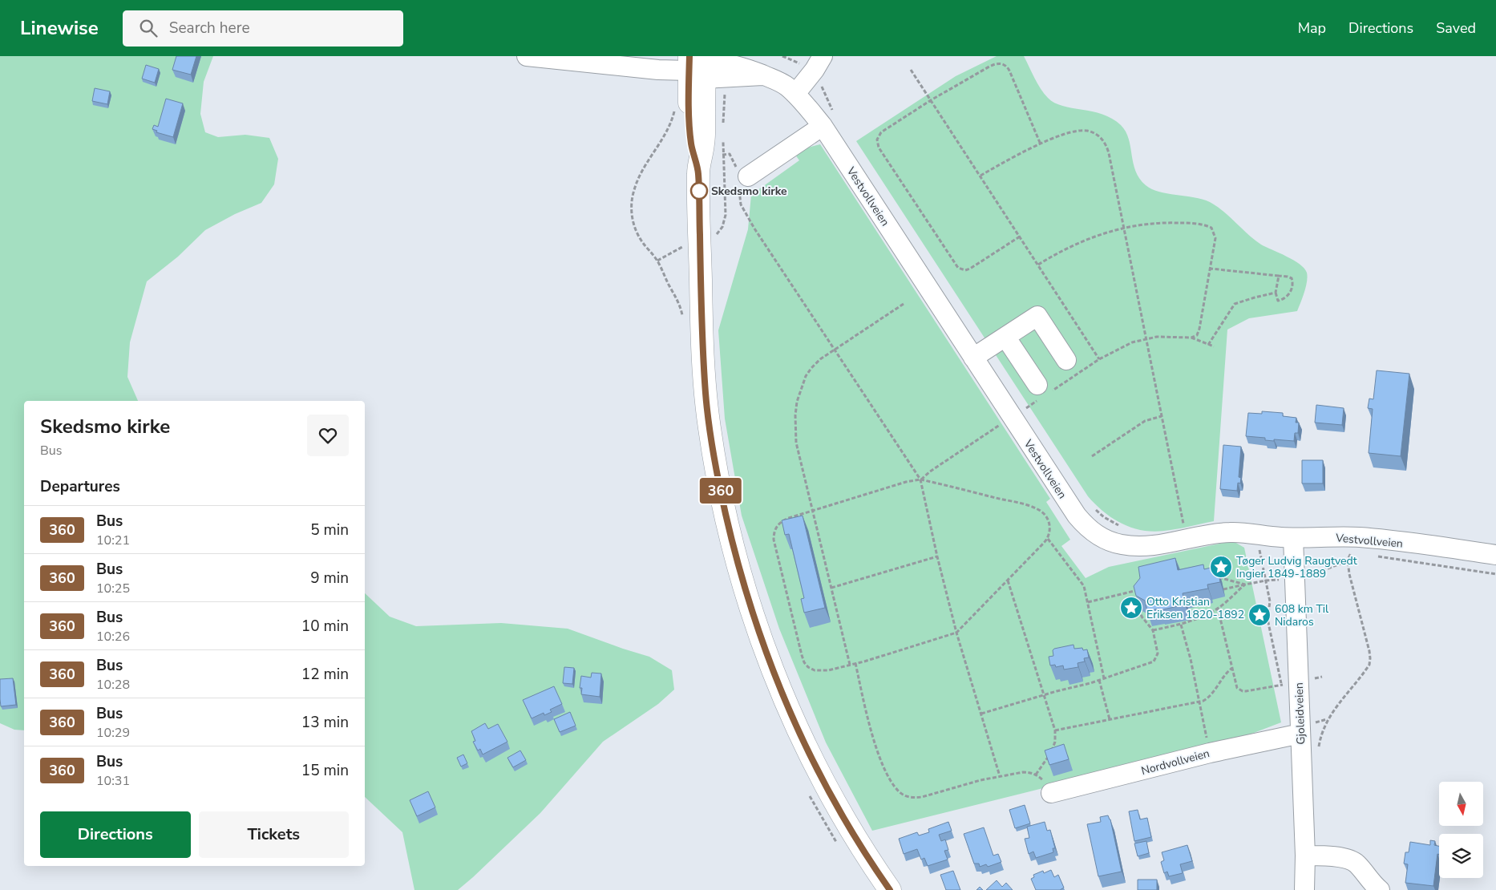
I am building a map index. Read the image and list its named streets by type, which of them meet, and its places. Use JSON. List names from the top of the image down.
{
  "streets": {
    "street": ["Vestvollveien", "Gjoleidveien", "Nordvollveien"]
  },
  "crossings": [
    ["Vestvollveien", "Gjoleidveien"],
    ["Gjoleidveien", "Nordvollveien"]
  ],
  "places": {
    "other": ["Skedsmo kirke"],
    "place": ["Tøger Ludvig Raugtvedt Ingier 1849-1889", "Otto Kristian Eriksen 1820-1892", "608 km Til Nidaros"]
  },
  "lines": ["bus line 360"],
  "north": "bottom",
  "page": {
    "header": "Linewise",
    "search": "Search here",
    "nav": ["Map", "Directions", "Saved"],
    "on_map": "360",
    "heading": [
      ["Skedsmo kirke", "Bus"],
      "Departures"
    ],
    "list": [
      {
        "mark": "360",
        "name": "Bus",
        "note": "10:21",
        "value": "5 min"
      },
      {
        "mark": "360",
        "name": "Bus",
        "note": "10:25",
        "value": "9 min"
      },
      {
        "mark": "360",
        "name": "Bus",
        "note": "10:26",
        "value": "10 min"
      },
      {
        "mark": "360",
        "name": "Bus",
        "note": "10:28",
        "value": "12 min"
      },
      {
        "mark": "360",
        "name": "Bus",
        "note": "10:29",
        "value": "13 min"
      },
      {
        "mark": "360",
        "name": "Bus",
        "note": "10:31",
        "value": "15 min"
      }
    ],
    "buttons": ["Directions", "Tickets"]
  }
}
